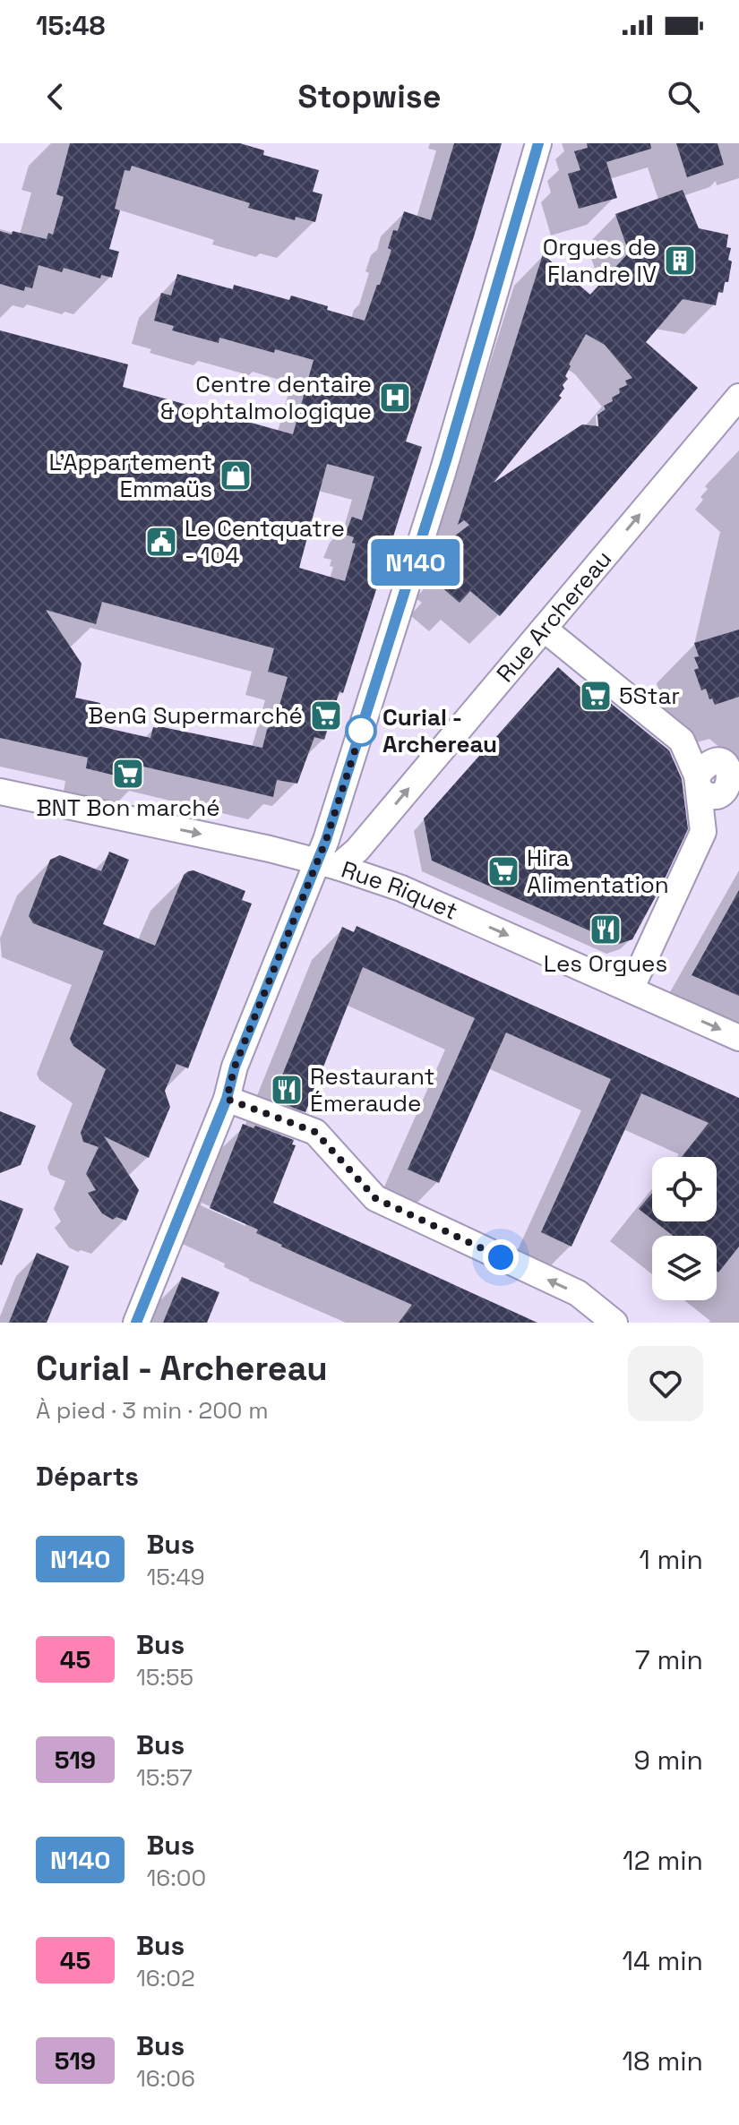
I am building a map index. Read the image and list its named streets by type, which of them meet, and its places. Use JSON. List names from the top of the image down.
{
  "streets": {
    "street": ["Rue Archereau", "Rue Riquet"]
  },
  "crossings": [
    ["Rue Archereau", "Rue Riquet"]
  ],
  "one_way": ["Rue Riquet"],
  "places": {
    "building": ["Orgues de Flandre IV"],
    "hospital": ["Centre dentaire & ophtalmologique"],
    "shop": ["L'Appartement Emmaüs"],
    "public building": ["Le Centquatre - 104"],
    "supermarket": [
      "5Star",
      "BenG Supermarché",
      "BNT Bon marché",
      "Hira Alimentation"
    ],
    "other": ["Curial - Archereau"],
    "restaurant": ["Les Orgues", "Restaurant Émeraude"]
  },
  "lines": ["bus line N140"],
  "page": {
    "status": "15:48",
    "header": "Stopwise",
    "on_map": "N140",
    "heading": [
      ["Curial - Archereau", "À pied · 3 min · 200 m"],
      "Départs"
    ],
    "list": [
      {
        "mark": "N140",
        "name": "Bus",
        "note": "15:49",
        "value": "1 min"
      },
      {
        "mark": "45",
        "name": "Bus",
        "note": "15:55",
        "value": "7 min"
      },
      {
        "mark": "519",
        "name": "Bus",
        "note": "15:57",
        "value": "9 min"
      },
      {
        "mark": "N140",
        "name": "Bus",
        "note": "16:00",
        "value": "12 min"
      },
      {
        "mark": "45",
        "name": "Bus",
        "note": "16:02",
        "value": "14 min"
      },
      {
        "mark": "519",
        "name": "Bus",
        "note": "16:06",
        "value": "18 min"
      }
    ]
  }
}
